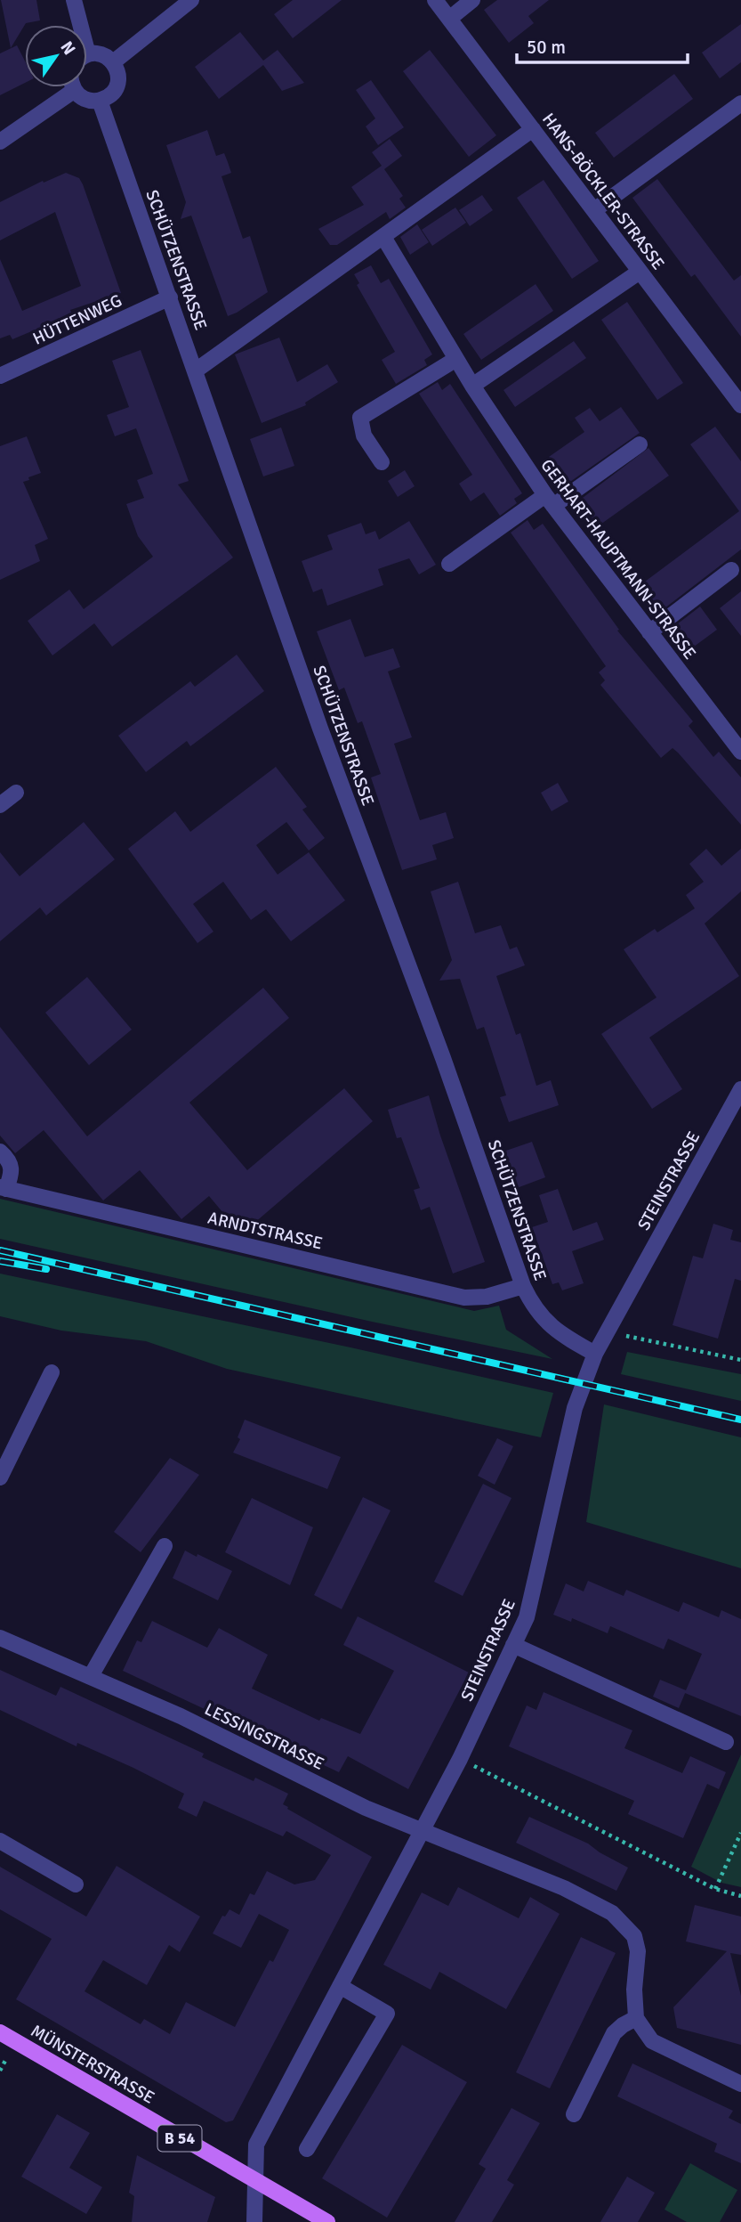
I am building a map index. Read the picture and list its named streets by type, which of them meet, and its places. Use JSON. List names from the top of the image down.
{
  "streets": {
    "main road": ["MÜNSTERSTRASSE", "B 54"],
    "street": [
      "HANS-BÖCKLER-STRASSE",
      "SCHÜTZENSTRASSE",
      "HÜTTENWEG",
      "GERHART-HAUPTMANN-STRASSE",
      "STEINSTRASSE",
      "ARNDTSTRASSE",
      "LESSINGSTRASSE"
    ]
  },
  "crossings": [
    ["SCHÜTZENSTRASSE", "HÜTTENWEG"],
    ["SCHÜTZENSTRASSE", "STEINSTRASSE"],
    ["SCHÜTZENSTRASSE", "ARNDTSTRASSE"],
    ["STEINSTRASSE", "LESSINGSTRASSE"],
    ["STEINSTRASSE", "MÜNSTERSTRASSE"]
  ],
  "scale_bar": "50 m",
  "north": "top right"
}
